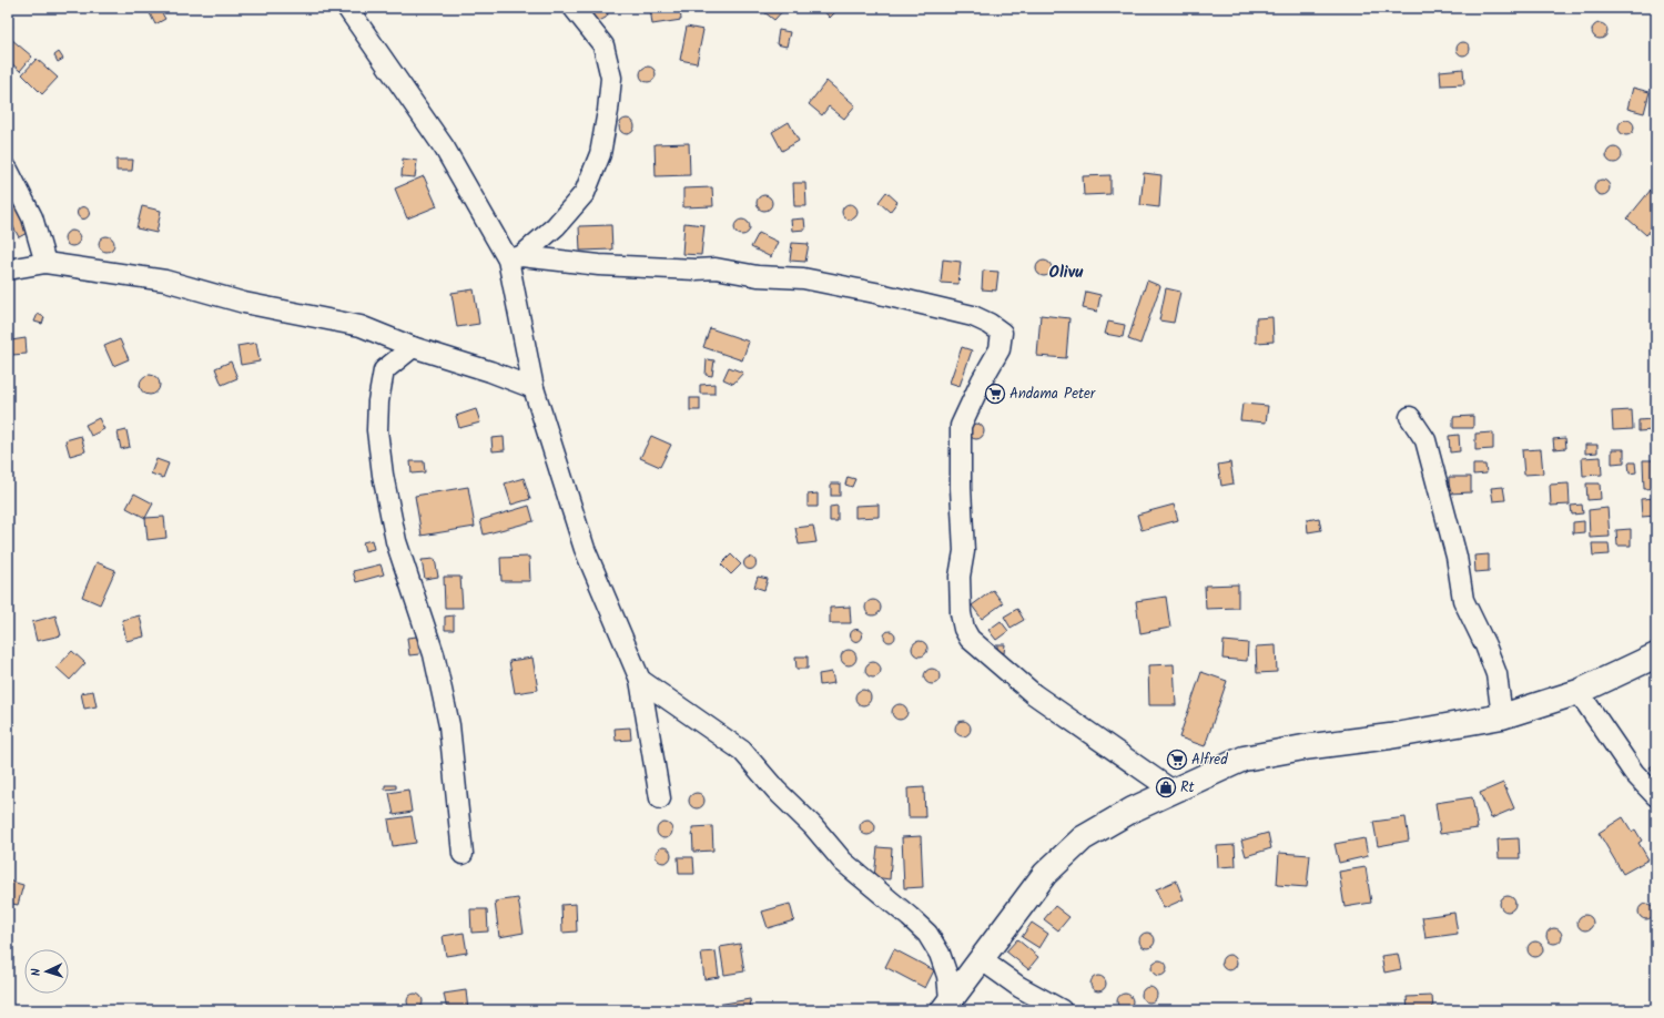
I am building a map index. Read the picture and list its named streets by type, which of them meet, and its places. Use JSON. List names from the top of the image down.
{
  "districts": ["Olivu"],
  "places": {
    "supermarket": ["Andama Peter", "Alfred"],
    "shop": ["Rt"]
  },
  "north": "left"
}
